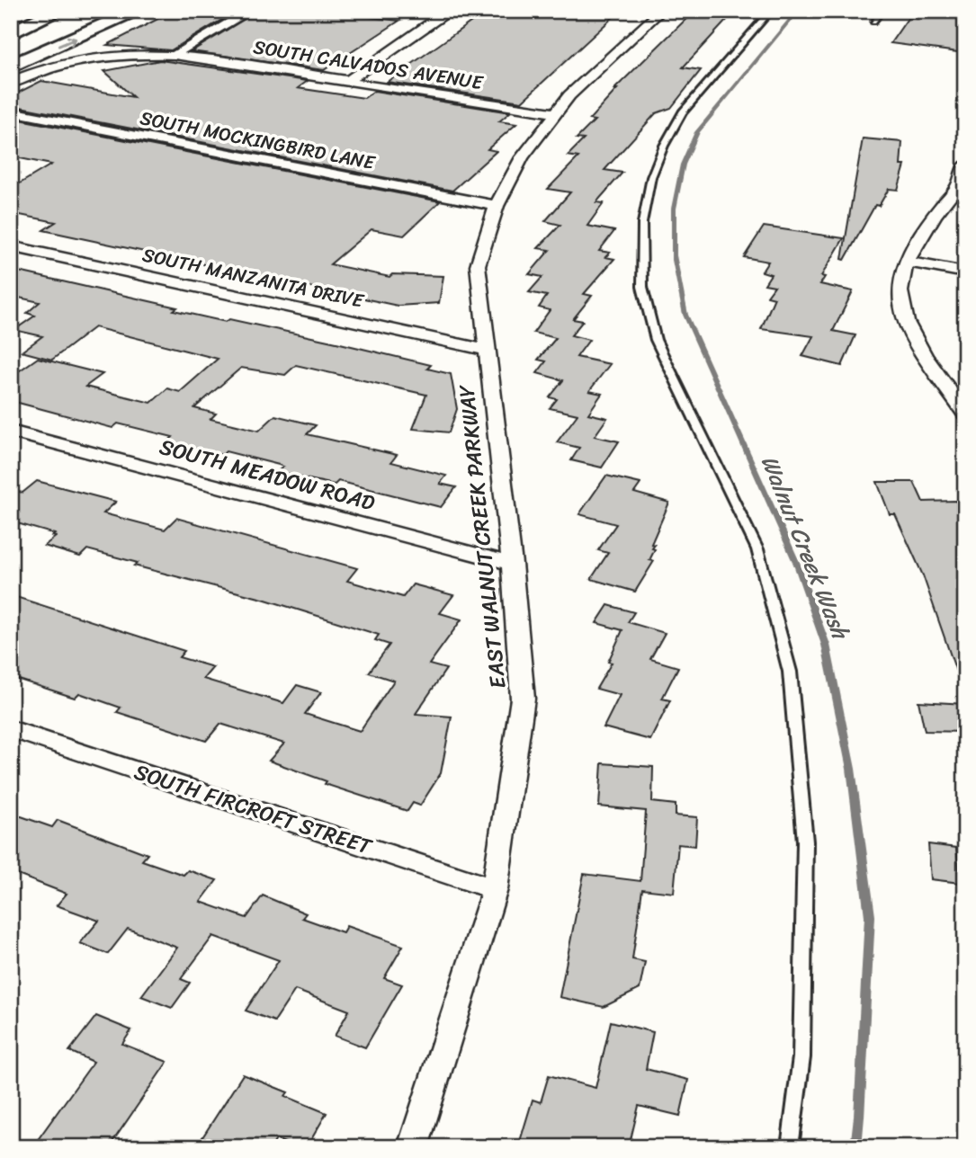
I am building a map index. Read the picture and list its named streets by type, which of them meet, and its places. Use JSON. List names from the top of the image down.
{
  "streets": {
    "street": [
      "SOUTH CALVADOS AVENUE",
      "SOUTH MOCKINGBIRD LANE",
      "SOUTH MANZANITA DRIVE",
      "SOUTH MEADOW ROAD",
      "EAST WALNUT CREEK PARKWAY",
      "SOUTH FIRCROFT STREET"
    ]
  },
  "crossings": [
    ["SOUTH CALVADOS AVENUE", "EAST WALNUT CREEK PARKWAY"],
    ["SOUTH MOCKINGBIRD LANE", "EAST WALNUT CREEK PARKWAY"],
    ["SOUTH MANZANITA DRIVE", "EAST WALNUT CREEK PARKWAY"],
    ["SOUTH MEADOW ROAD", "EAST WALNUT CREEK PARKWAY"],
    ["EAST WALNUT CREEK PARKWAY", "SOUTH FIRCROFT STREET"]
  ],
  "water": ["Walnut Creek Wash"]
}
